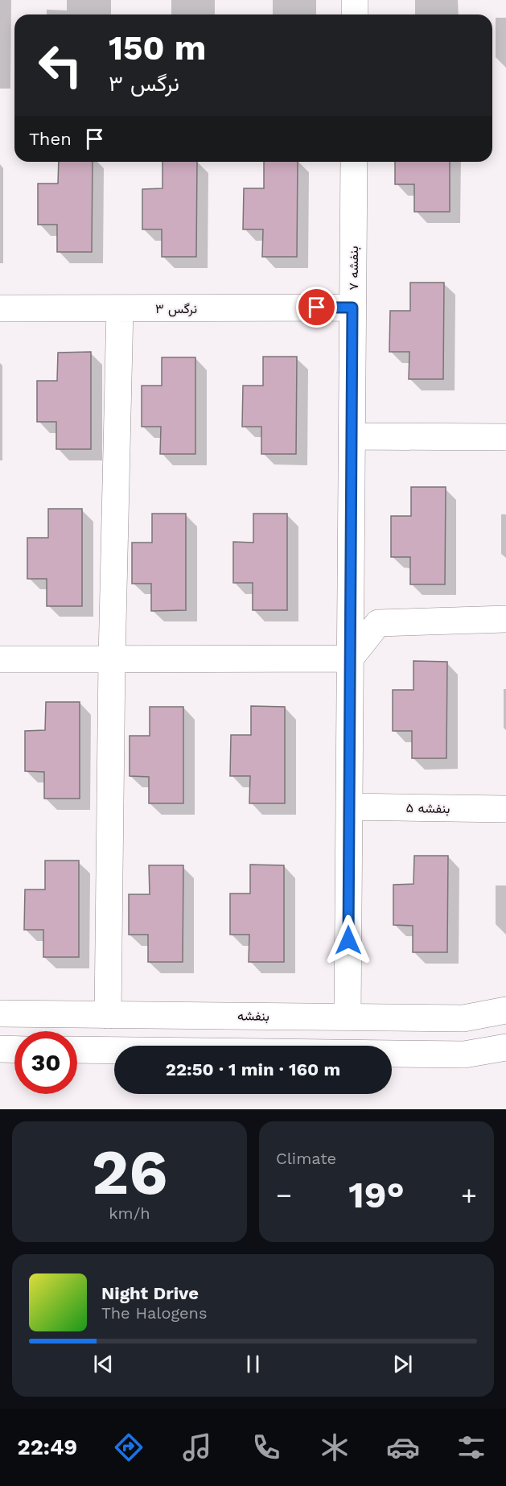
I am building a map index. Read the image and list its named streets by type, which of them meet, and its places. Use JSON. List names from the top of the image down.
{
  "streets": {
    "street": [
      "بنفشه ۷",
      "نرگس ۳",
      "بنفشه ۵",
      "بنفشه"
    ]
  },
  "crossings": [
    ["بنفشه ۷", "نرگس ۳"],
    ["بنفشه ۷", "بنفشه ۵"],
    ["بنفشه ۷", "بنفشه"]
  ],
  "page": {
    "turn": ["150 m", "نرگس ۳"],
    "then": "Then",
    "limit": "30",
    "trip": "22:50 · 1 min · 160 m",
    "tile": [
      ["26", "km/h"],
      "Climate"
    ],
    "heat": ["−", "19°", "+"],
    "song": ["Night Drive", "The Halogens"],
    "tabs": "22:49"
  }
}
